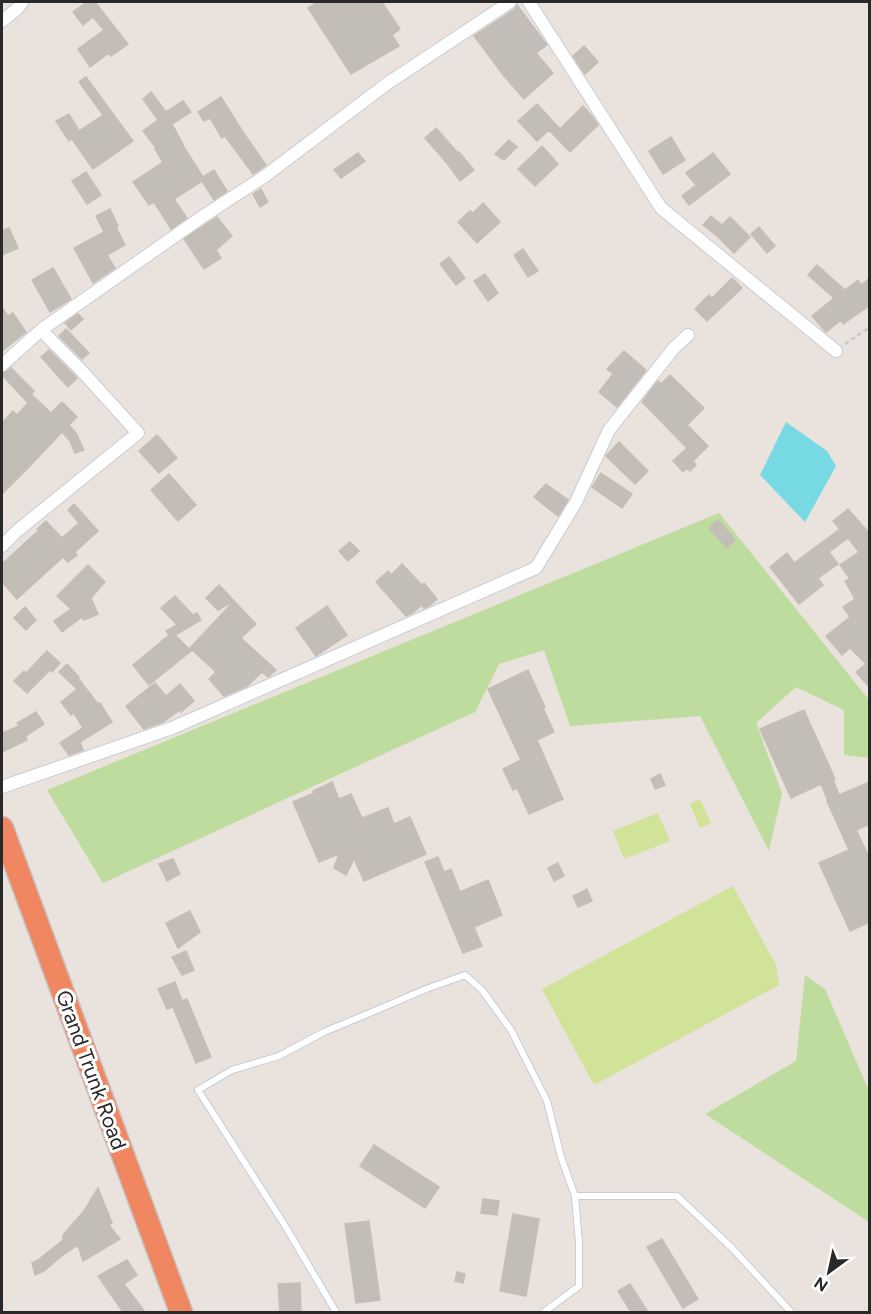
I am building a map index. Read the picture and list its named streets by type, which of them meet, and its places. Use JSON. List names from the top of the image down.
{
  "streets": {
    "highway": ["Grand Trunk Road"]
  },
  "north": "bottom left"
}
